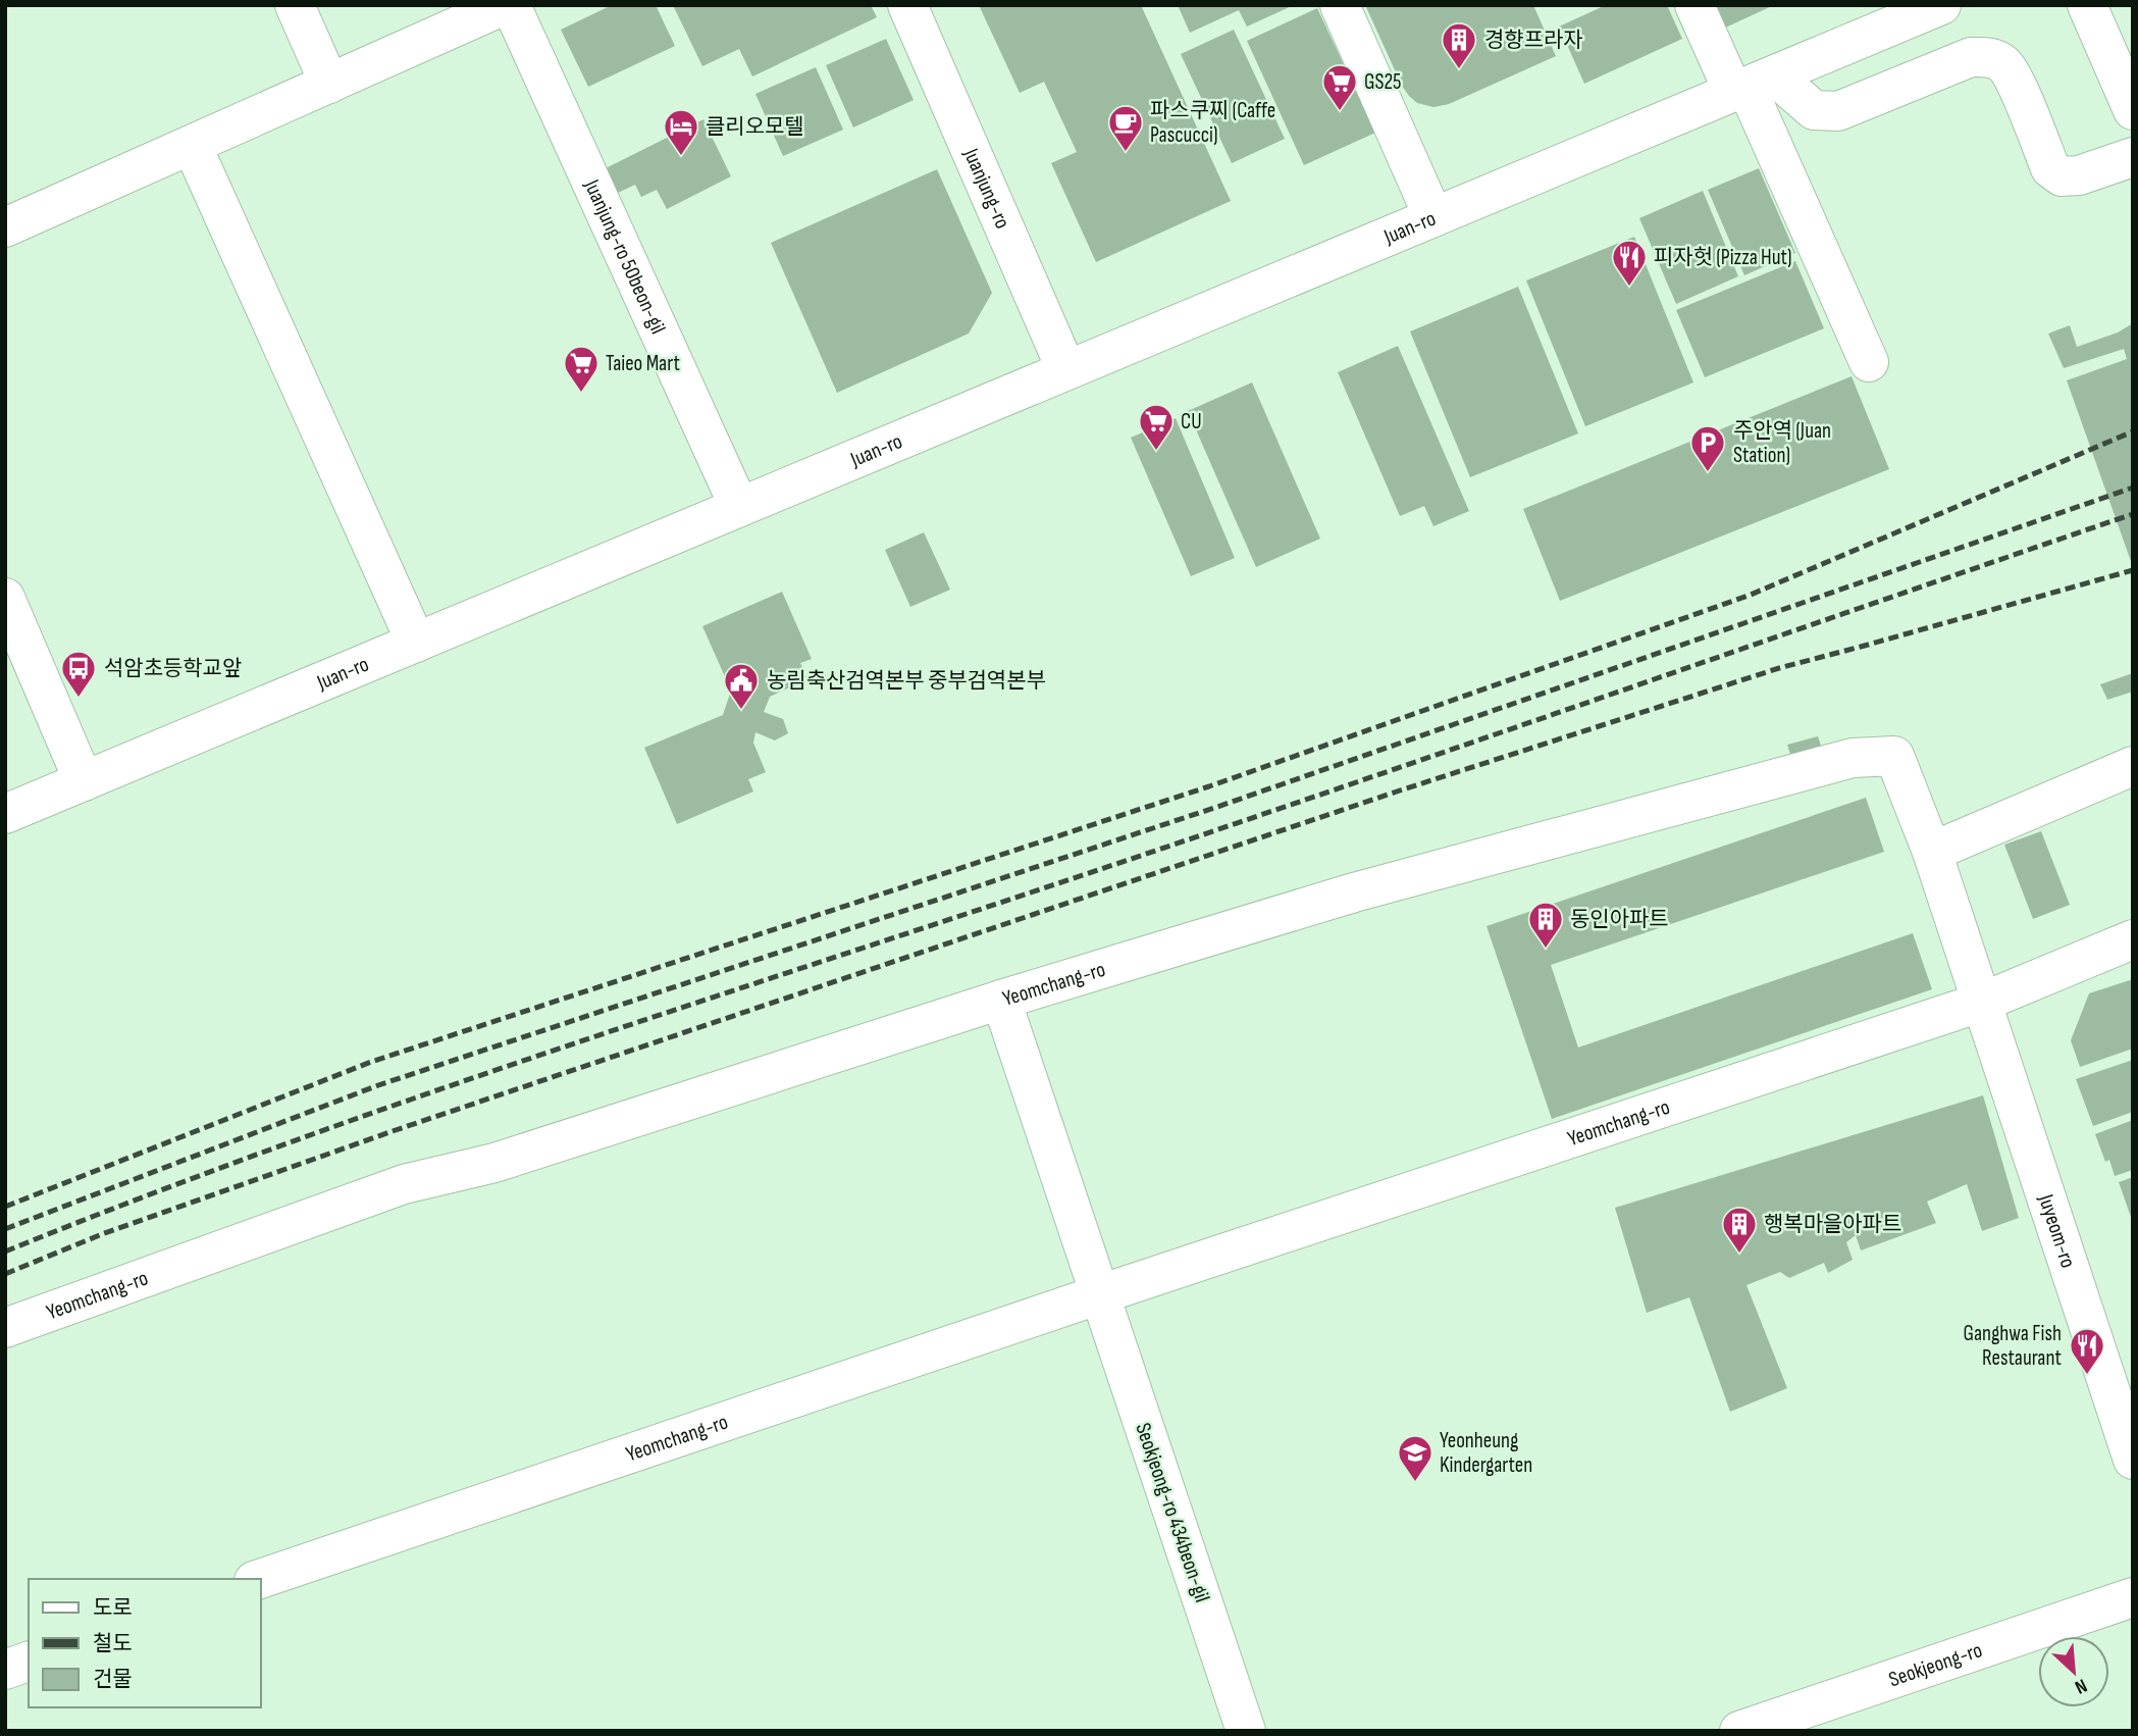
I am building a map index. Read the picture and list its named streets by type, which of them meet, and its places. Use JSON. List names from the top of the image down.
{
  "streets": {
    "street": [
      "Juanjung-ro",
      "Juan-ro",
      "Juanjung-ro 50beon-gil",
      "Yeomchang-ro",
      "Juyeom-ro",
      "Seokjeong-ro 434beon-gil",
      "Seokjeong-ro"
    ]
  },
  "crossings": [
    ["Juanjung-ro", "Juan-ro"],
    ["Juan-ro", "Juanjung-ro 50beon-gil"],
    ["Yeomchang-ro", "Juyeom-ro"],
    ["Yeomchang-ro", "Seokjeong-ro 434beon-gil"]
  ],
  "places": {
    "building": ["경향프라자", "동인아파트", "행복마을아파트"],
    "supermarket": ["GS25", "Taieo Mart", "CU"],
    "cafe": ["파스쿠찌 (Caffe Pascucci)"],
    "hotel": ["클리오모텔"],
    "restaurant": ["피자헛 (Pizza Hut)", "Ganghwa Fish Restaurant"],
    "parking": ["주안역 (Juan Station)"],
    "bus stop": ["석암초등학교앞"],
    "public building": ["농림축산검역본부 중부검역본부"],
    "school or university": ["Yeonheung Kindergarten"]
  },
  "legend": ["도로", "철도", "건물"],
  "north": "bottom right"
}
